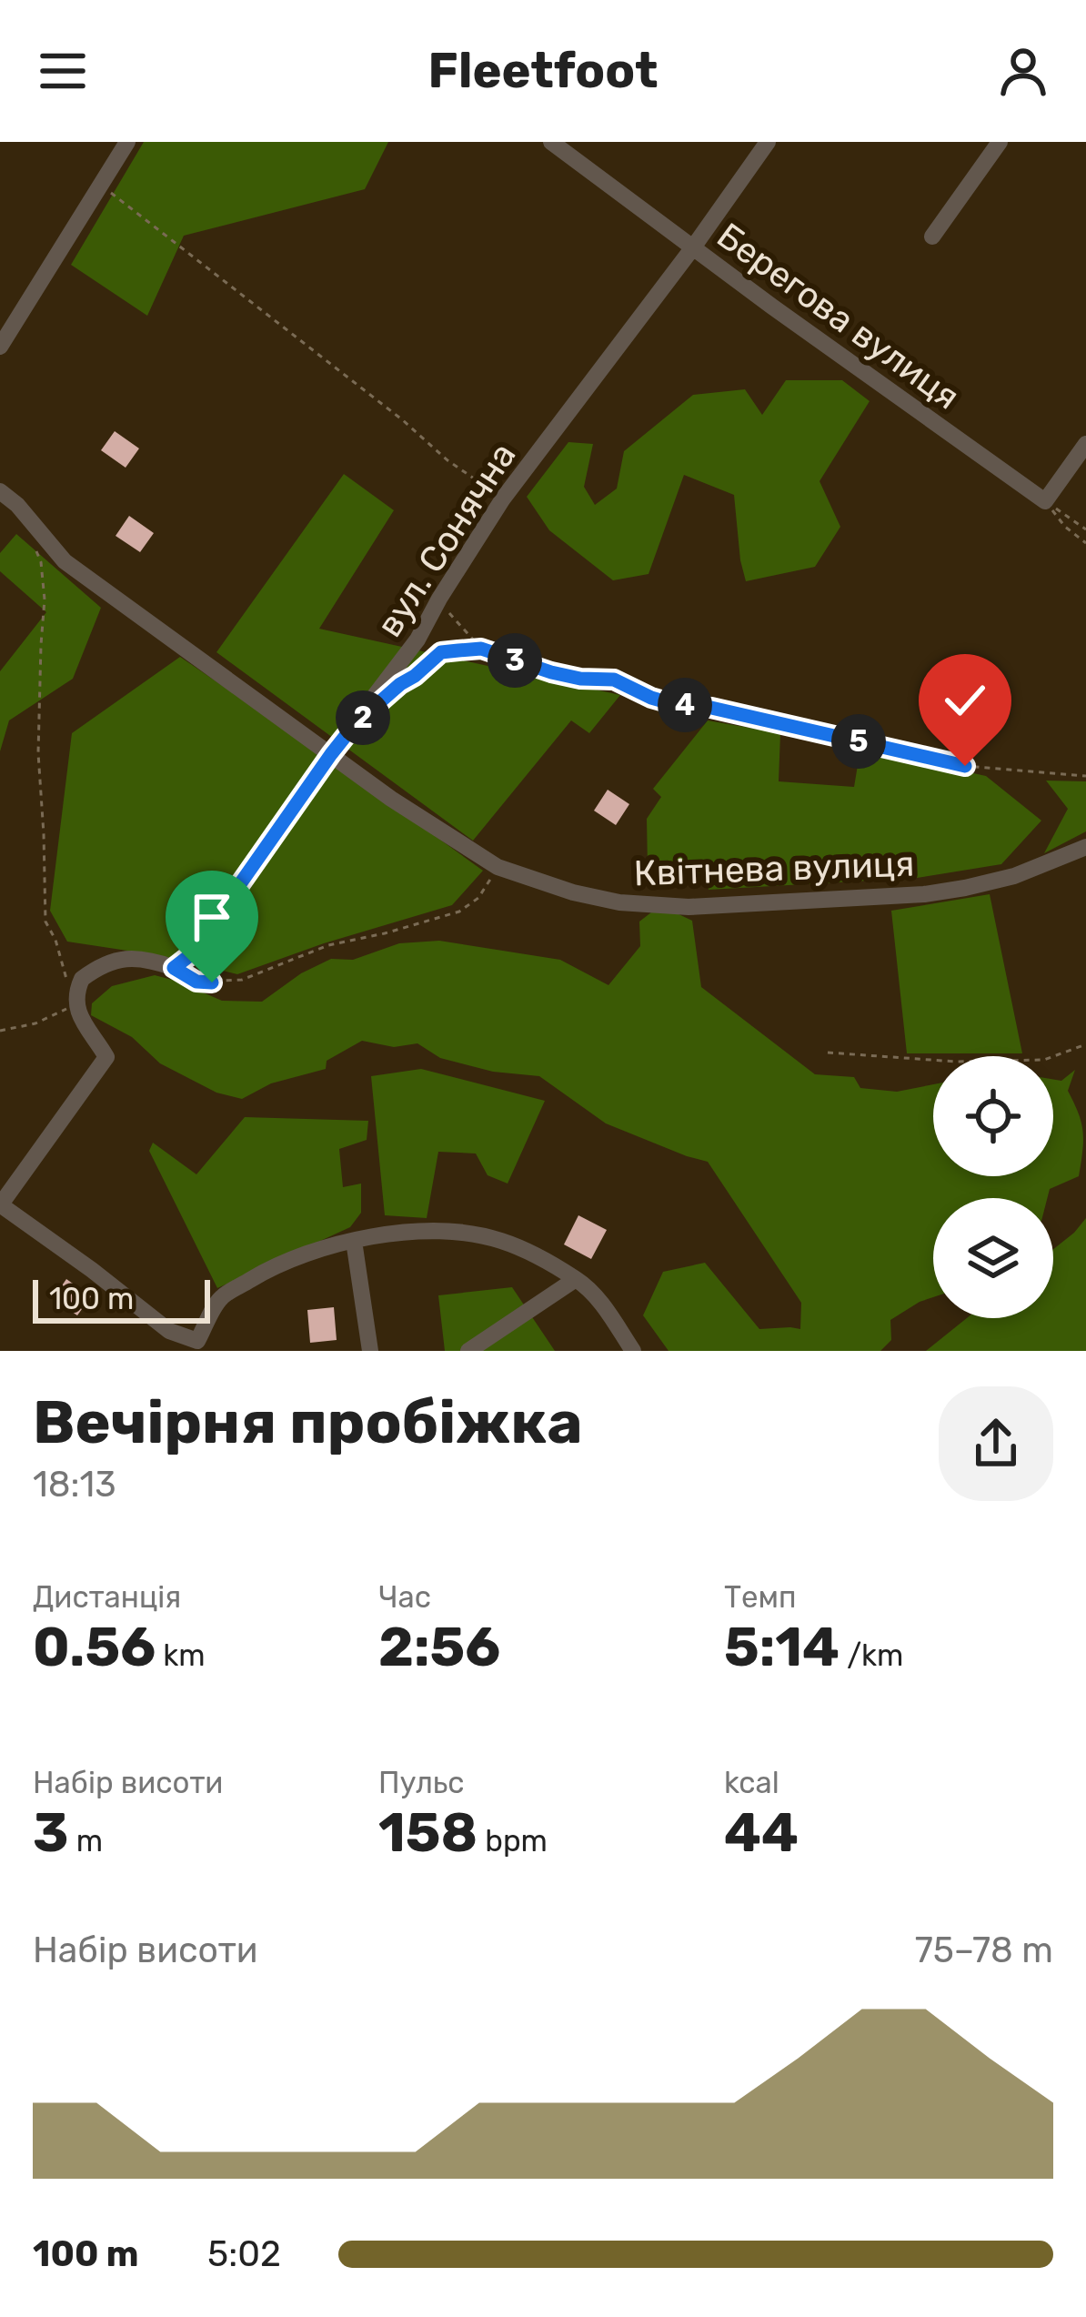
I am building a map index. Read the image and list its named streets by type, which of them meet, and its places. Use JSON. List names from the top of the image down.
{
  "streets": {
    "street": ["Берегова вулиця", "вул. Сонячна", "Квітнева вулиця"]
  },
  "crossings": [
    ["Берегова вулиця", "вул. Сонячна"],
    ["вул. Сонячна", "Квітнева вулиця"]
  ],
  "scale_bar": "100 m",
  "page": {
    "header": "Fleetfoot",
    "pins": [
      "3",
      "4",
      "2",
      "5"
    ],
    "scale": "100 m",
    "heading": ["Вечірня пробіжка", "18:13"],
    "stats": [
      ["Дистанція", "0.56 km"],
      ["Час", "2:56"],
      ["Темп", "5:14 /km"],
      ["Набір висоти", "3 m"],
      ["Пульс", "158 bpm"],
      ["kcal", "44"]
    ],
    "chart": ["Набір висоти", "75–78 m"],
    "list": [
      {
        "name": "100 m",
        "note": "5:02"
      }
    ]
  }
}
